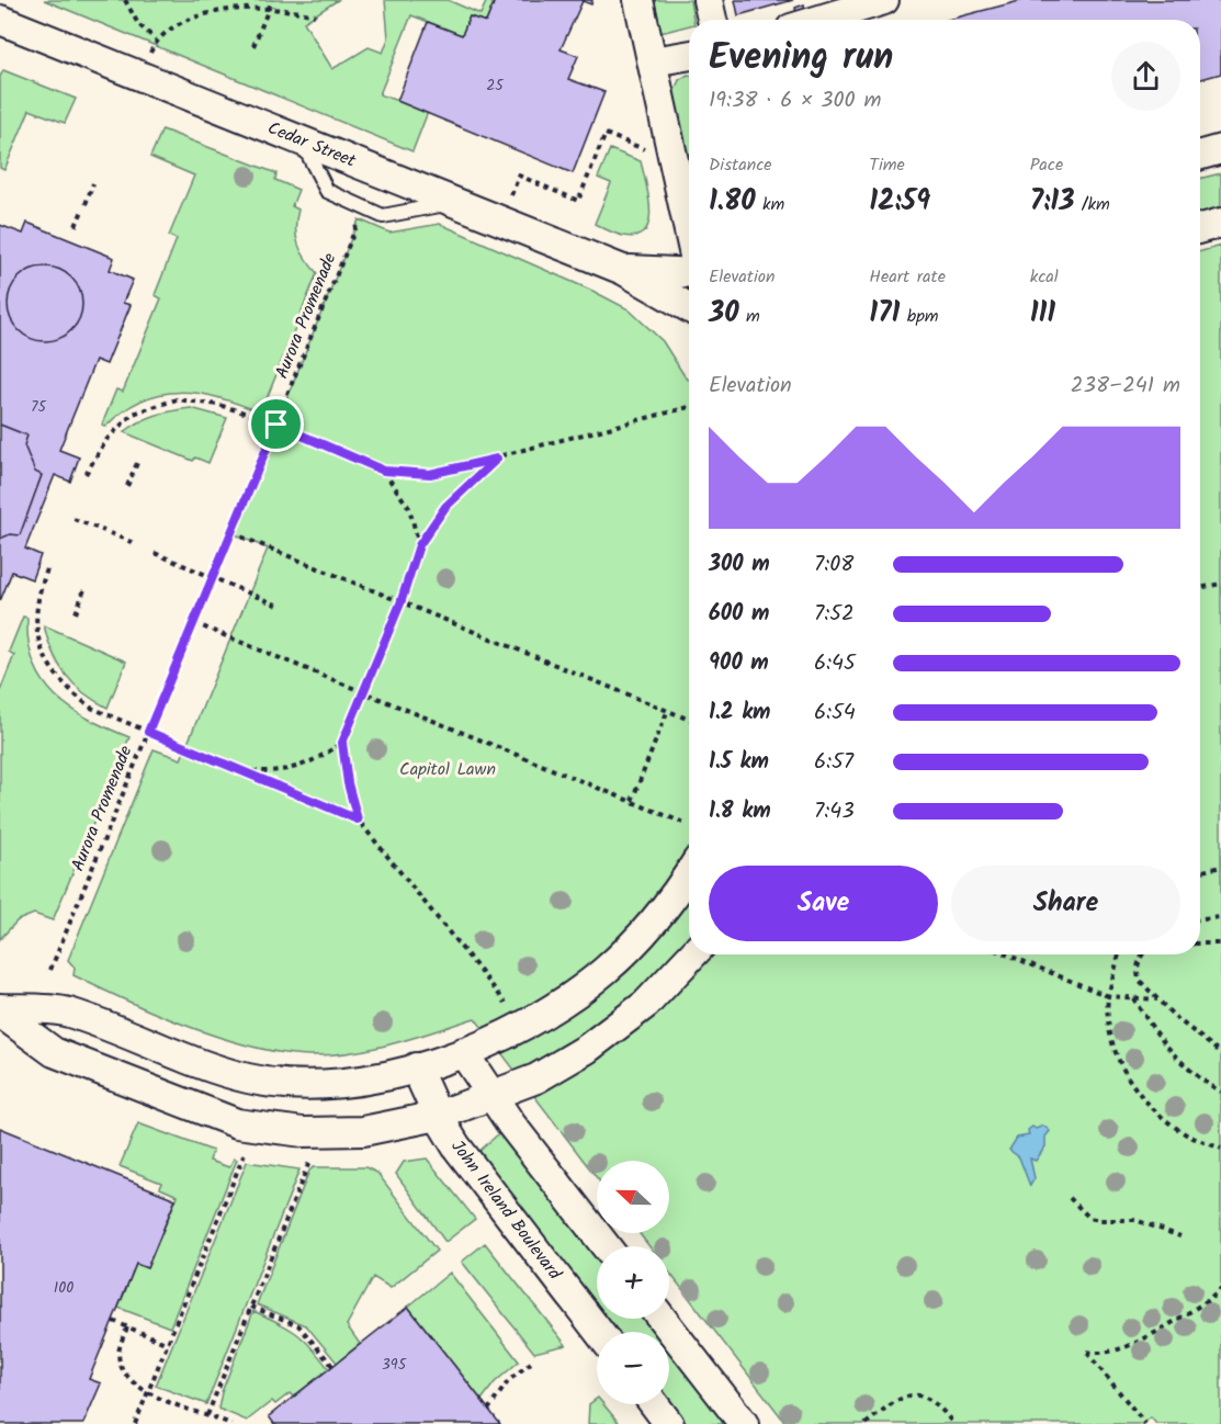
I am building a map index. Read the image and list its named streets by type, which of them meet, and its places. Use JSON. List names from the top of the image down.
{
  "streets": {
    "street": ["Cedar Street", "John Ireland Boulevard"],
    "path": ["Aurora Promenade"]
  },
  "parks": ["Capitol Lawn"],
  "house_numbers": [
    "25",
    "75",
    "100",
    "395"
  ],
  "north": "left",
  "page": {
    "heading": ["Evening run", "19:38 · 6 × 300 m"],
    "stats": [
      ["Distance", "1.80 km"],
      ["Time", "12:59"],
      ["Pace", "7:13 /km"],
      ["Elevation", "30 m"],
      ["Heart rate", "171 bpm"],
      ["kcal", "111"]
    ],
    "chart": ["Elevation", "238–241 m"],
    "list": [
      {
        "name": "300 m",
        "note": "7:08"
      },
      {
        "name": "600 m",
        "note": "7:52"
      },
      {
        "name": "900 m",
        "note": "6:45"
      },
      {
        "name": "1.2 km",
        "note": "6:54"
      },
      {
        "name": "1.5 km",
        "note": "6:57"
      },
      {
        "name": "1.8 km",
        "note": "7:43"
      }
    ],
    "buttons": ["Save", "Share"],
    "map_buttons": ["+", "−"]
  }
}
